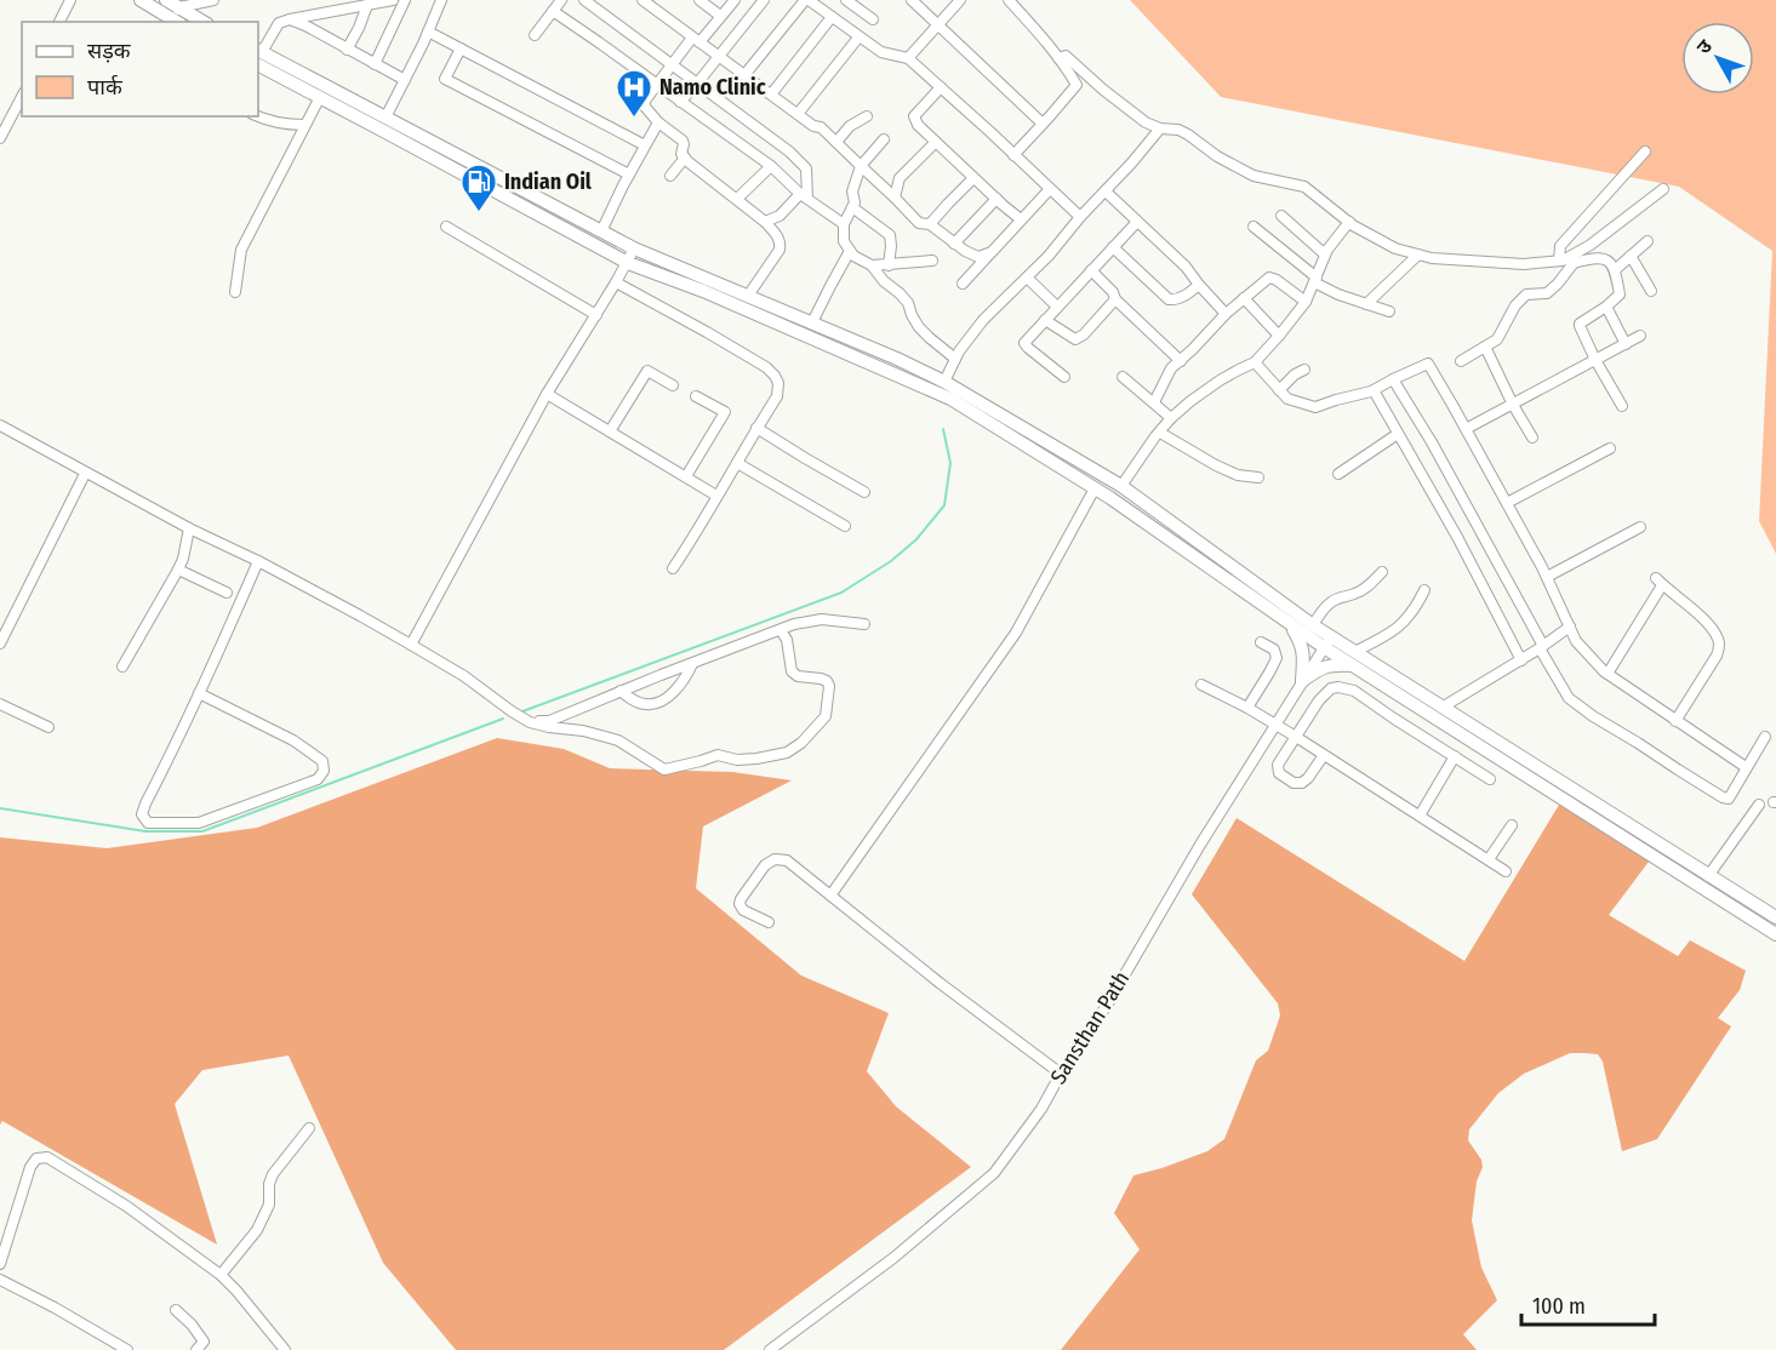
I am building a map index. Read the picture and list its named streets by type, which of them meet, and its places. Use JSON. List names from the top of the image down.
{
  "streets": {
    "street": ["Sansthan Path"]
  },
  "places": {
    "hospital": ["Namo Clinic"],
    "fuel station": ["Indian Oil"]
  },
  "legend": ["सड़क", "पार्क"],
  "scale_bar": "100 m",
  "north": "top left"
}
